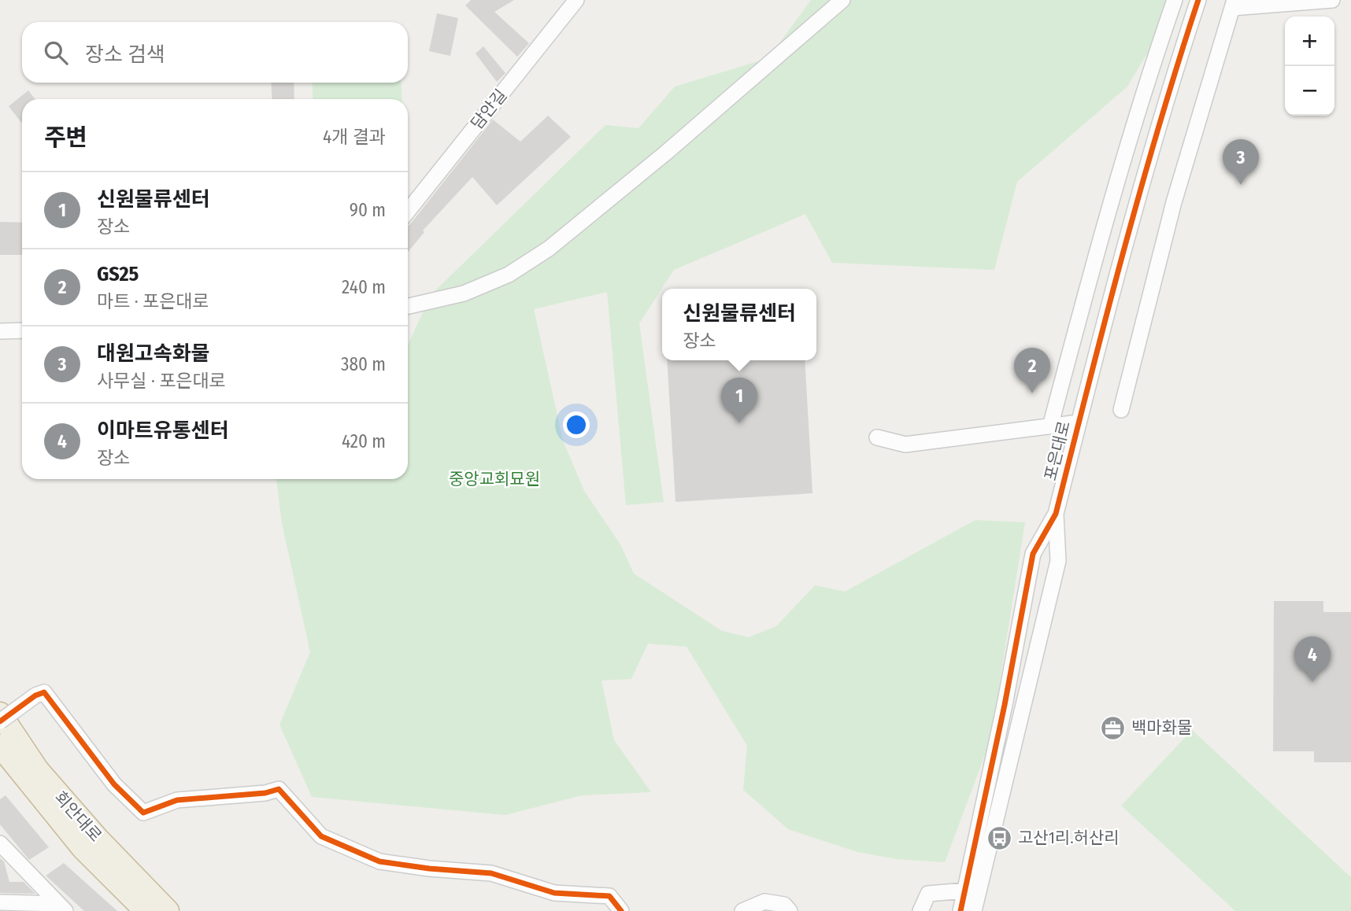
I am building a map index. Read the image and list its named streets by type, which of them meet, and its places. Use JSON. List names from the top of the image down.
{
  "streets": {
    "highway": ["회안대로"],
    "street": ["담안길", "포은대로"]
  },
  "parks": ["중앙교회묘원"],
  "places": {
    "office": ["백마화물"],
    "bus stop": ["고산1리.허산리"]
  },
  "page": {
    "map_buttons": ["+", "−"],
    "search": "장소 검색",
    "heading": ["주변", "4개 결과"],
    "pins": [
      "3",
      "2",
      "1",
      "4"
    ],
    "list": [
      {
        "mark": "1",
        "name": "신원물류센터",
        "note": "장소",
        "value": "90 m"
      },
      {
        "mark": "2",
        "name": "GS25",
        "note": "마트 · 포은대로",
        "value": "240 m"
      },
      {
        "mark": "3",
        "name": "대원고속화물",
        "note": "사무실 · 포은대로",
        "value": "380 m"
      },
      {
        "mark": "4",
        "name": "이마트유통센터",
        "note": "장소",
        "value": "420 m"
      }
    ],
    "popup": ["신원물류센터", "장소"]
  }
}
